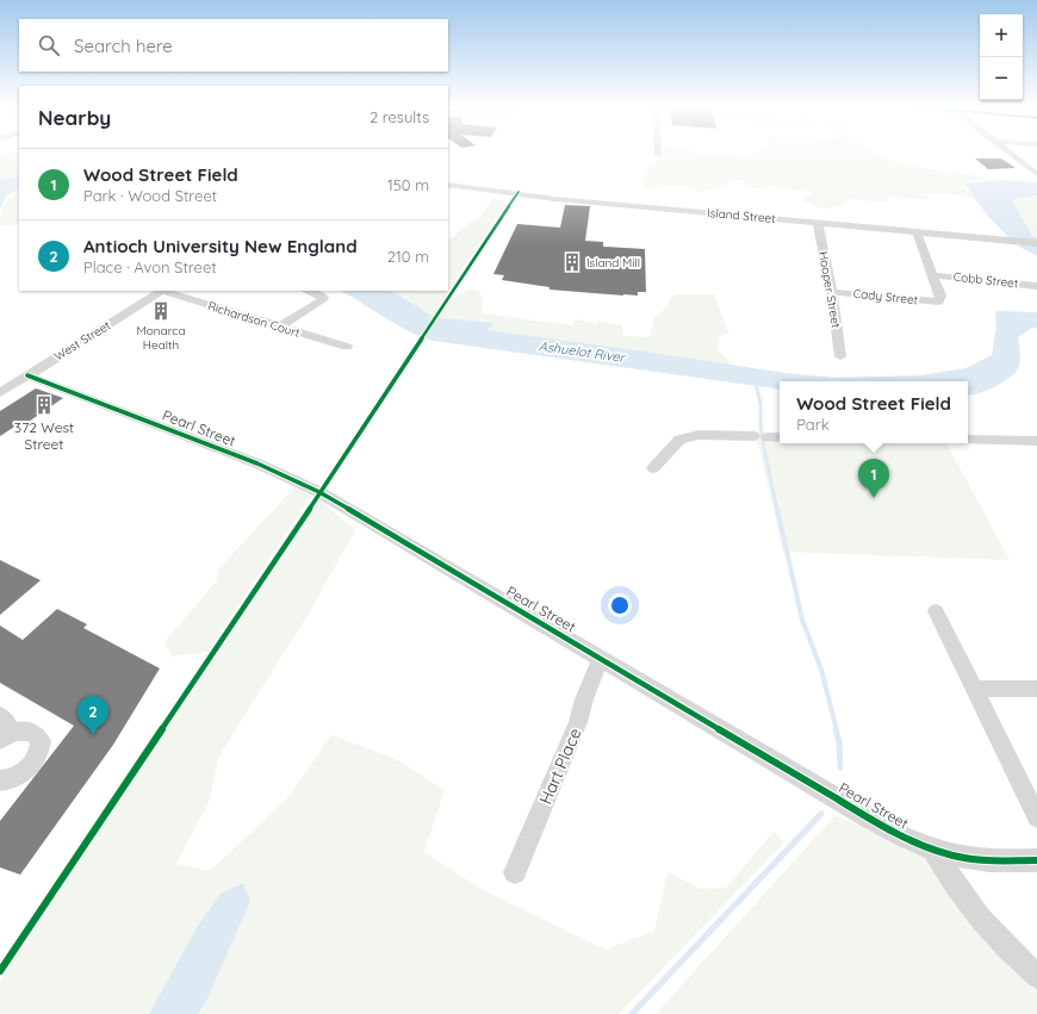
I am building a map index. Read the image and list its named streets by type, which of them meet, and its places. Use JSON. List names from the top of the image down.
{
  "streets": {
    "street": [
      "Island Street",
      "Cobb Street",
      "Hooper Street",
      "Cady Street",
      "Richardson Court",
      "West Street",
      "Pearl Street",
      "Hart Place"
    ]
  },
  "crossings": [
    ["Island Street", "Hooper Street"],
    ["Cobb Street", "Cady Street"],
    ["Hooper Street", "Cady Street"],
    ["Richardson Court", "West Street"],
    ["West Street", "Pearl Street"],
    ["Pearl Street", "Hart Place"]
  ],
  "water": ["Ashuelot River"],
  "places": {
    "building": ["Island Mill", "Monarca Health", "372 West Street"]
  },
  "page": {
    "map_buttons": ["+", "−"],
    "search": "Search here",
    "heading": ["Nearby", "2 results"],
    "list": [
      {
        "mark": "1",
        "name": "Wood Street Field",
        "note": "Park · Wood Street",
        "value": "150 m"
      },
      {
        "mark": "2",
        "name": "Antioch University New England",
        "note": "Place · Avon Street",
        "value": "210 m"
      }
    ],
    "popup": ["Wood Street Field", "Park"],
    "pins": ["1", "2"]
  }
}
